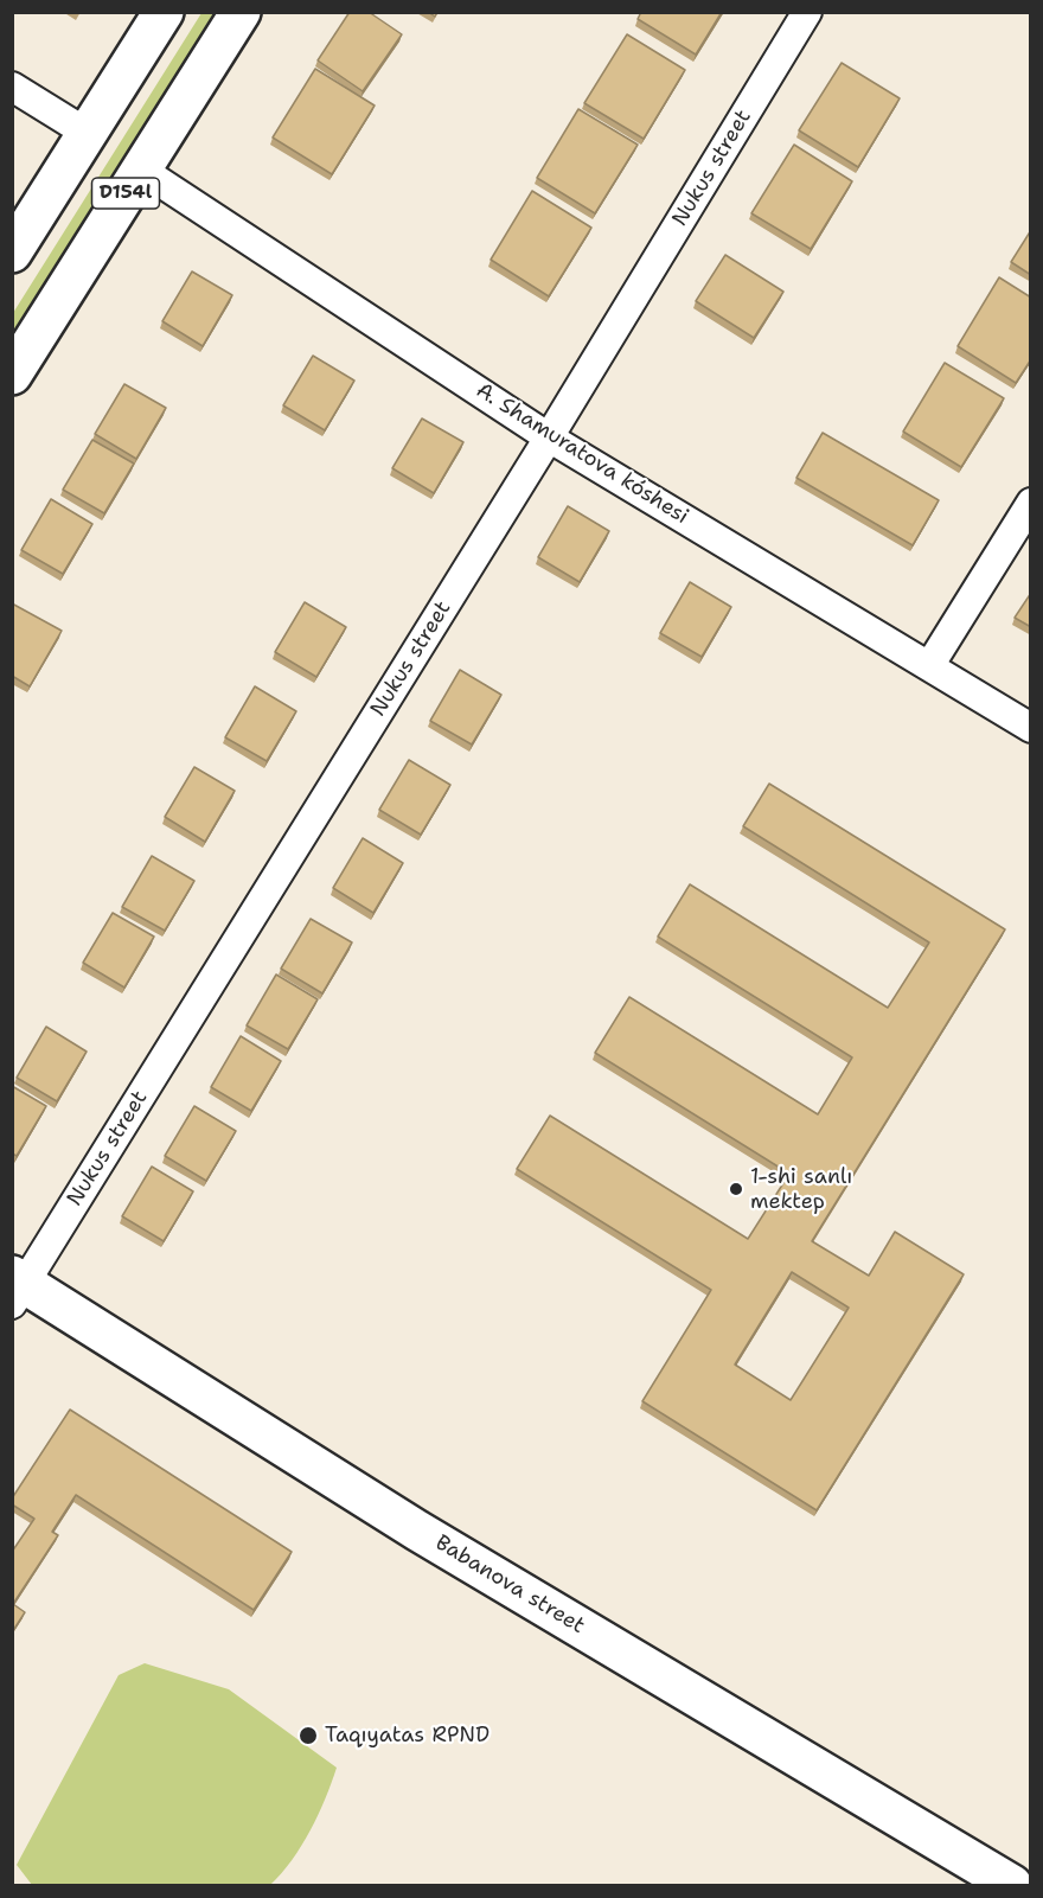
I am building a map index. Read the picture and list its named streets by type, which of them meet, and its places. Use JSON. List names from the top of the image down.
{
  "streets": {
    "street": [
      "Nukus street",
      "D154l",
      "A. Shamuratova kóshesi",
      "Babanova street"
    ]
  },
  "crossings": [
    ["Nukus street", "A. Shamuratova kóshesi"],
    ["Nukus street", "Babanova street"],
    ["D154l", "A. Shamuratova kóshesi"]
  ],
  "places": ["1-shi sanlı mektep", "Taqıyatas RPND"]
}
